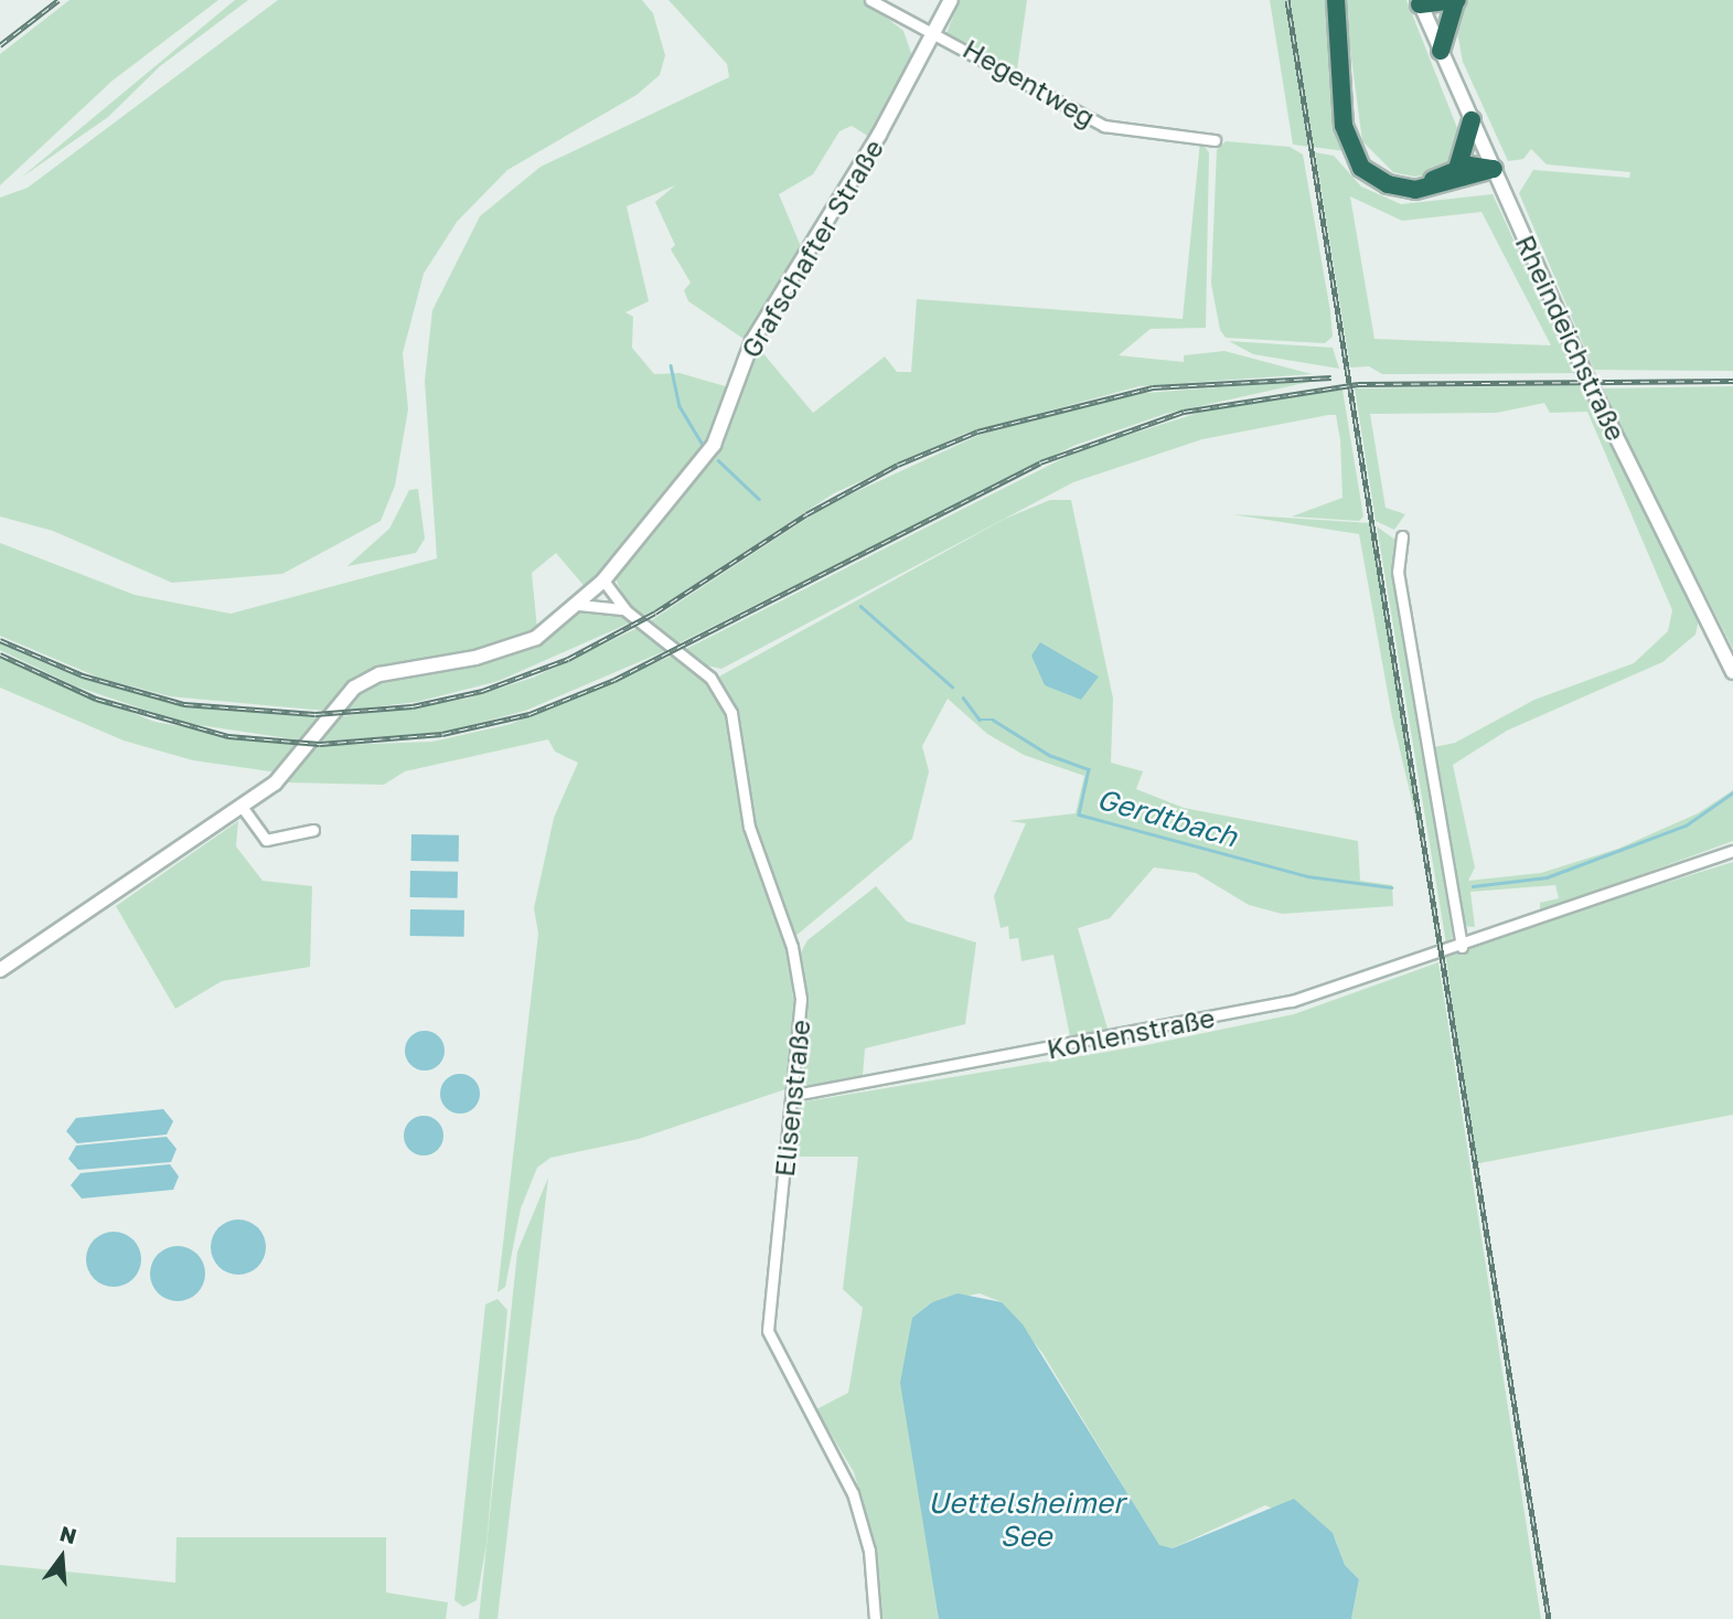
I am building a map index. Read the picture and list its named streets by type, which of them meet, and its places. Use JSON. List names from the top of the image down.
{
  "streets": {
    "main road": ["Grafschafter Straße", "Rheindeichstraße"],
    "street": ["Hegentweg", "Kohlenstraße", "Elisenstraße"]
  },
  "crossings": [
    ["Hegentweg", "Grafschafter Straße"],
    ["Grafschafter Straße", "Elisenstraße"],
    ["Kohlenstraße", "Elisenstraße"]
  ],
  "water": ["Gerdtbach", "Uettelsheimer See"],
  "north": "top"
}
